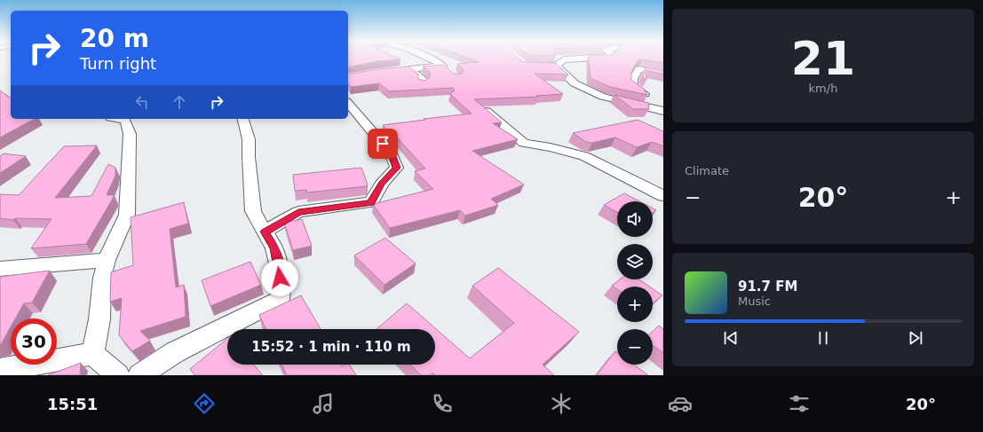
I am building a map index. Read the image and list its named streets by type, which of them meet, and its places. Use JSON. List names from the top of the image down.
{
  "page": {
    "tile": [
      ["21", "km/h"],
      "Climate"
    ],
    "turn": ["20 m", "Turn right"],
    "heat": ["−", "20°", "+"],
    "map_buttons": ["+", "−"],
    "song": ["91.7 FM", "Music"],
    "limit": "30",
    "trip": "15:52 · 1 min · 110 m",
    "tabs": ["15:51", "20°"]
  }
}
